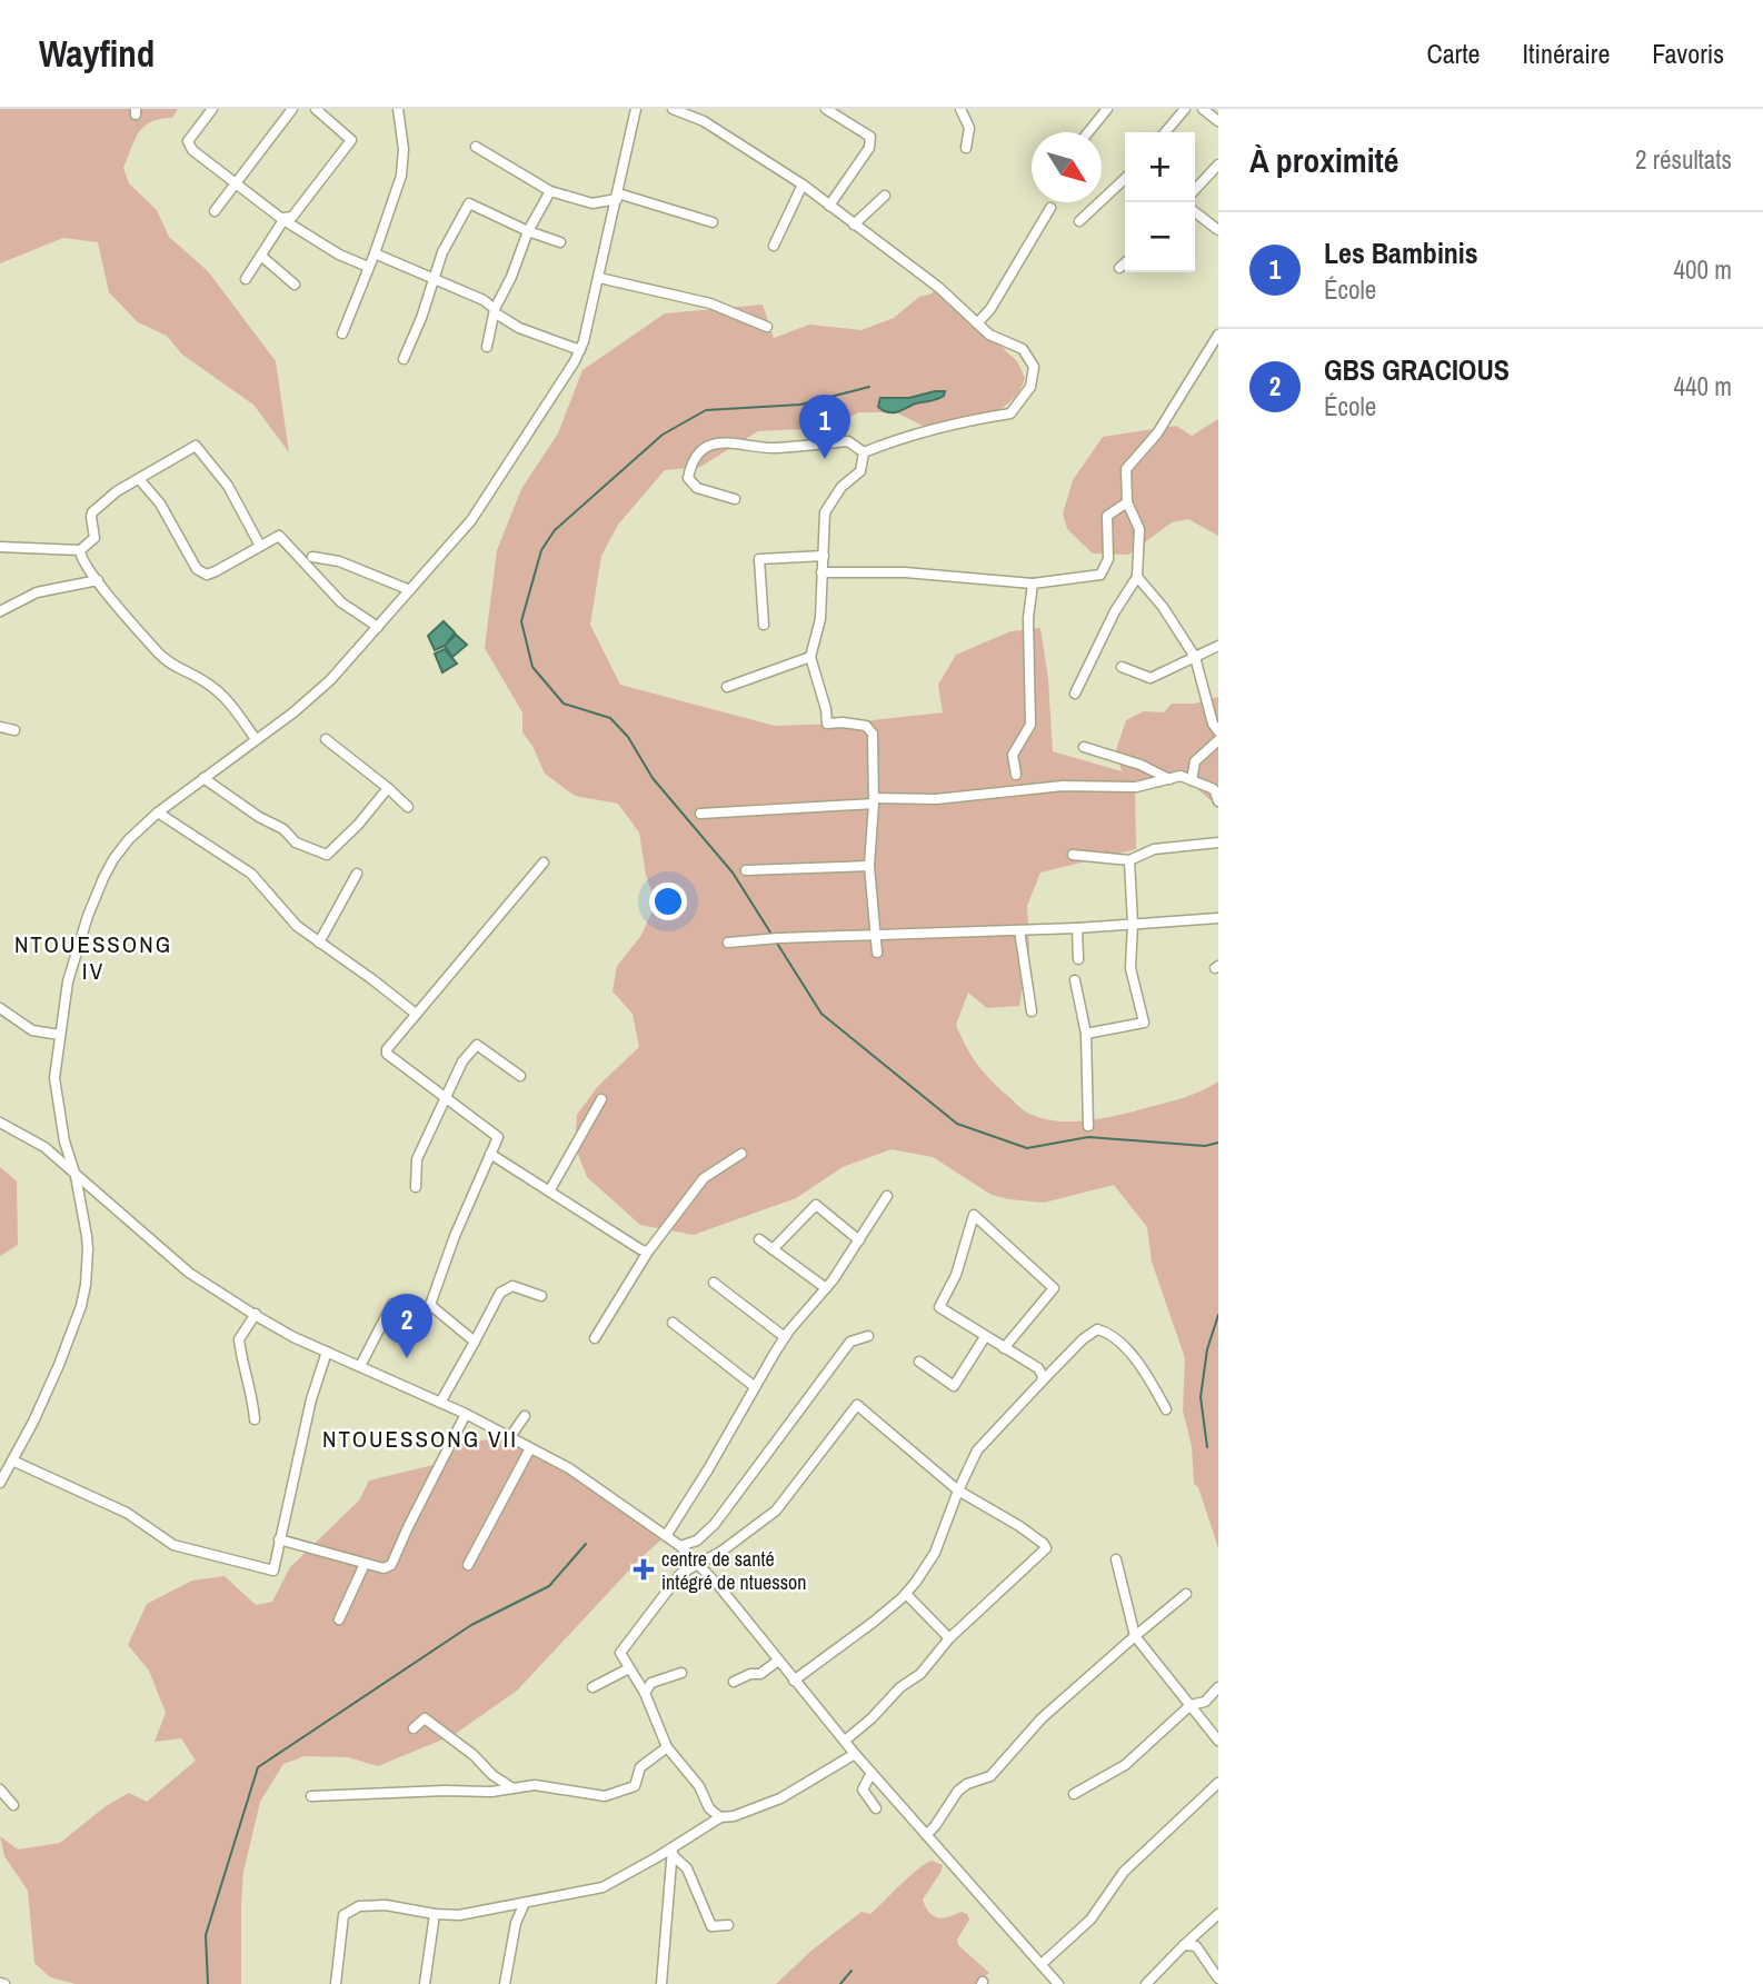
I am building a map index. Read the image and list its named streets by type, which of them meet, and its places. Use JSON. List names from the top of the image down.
{
  "districts": ["NTOUESSONG IV", "NTOUESSONG VII"],
  "places": {
    "health": ["centre de santé intégré de ntuesson"]
  },
  "north": "bottom right",
  "page": {
    "header": "Wayfind",
    "nav": ["Carte", "Itinéraire", "Favoris"],
    "heading": ["À proximité", "2 résultats"],
    "map_buttons": ["+", "−"],
    "list": [
      {
        "mark": "1",
        "name": "Les Bambinis",
        "note": "École",
        "value": "400 m"
      },
      {
        "mark": "2",
        "name": "GBS GRACIOUS",
        "note": "École",
        "value": "440 m"
      }
    ],
    "pins": ["1", "2"]
  }
}
